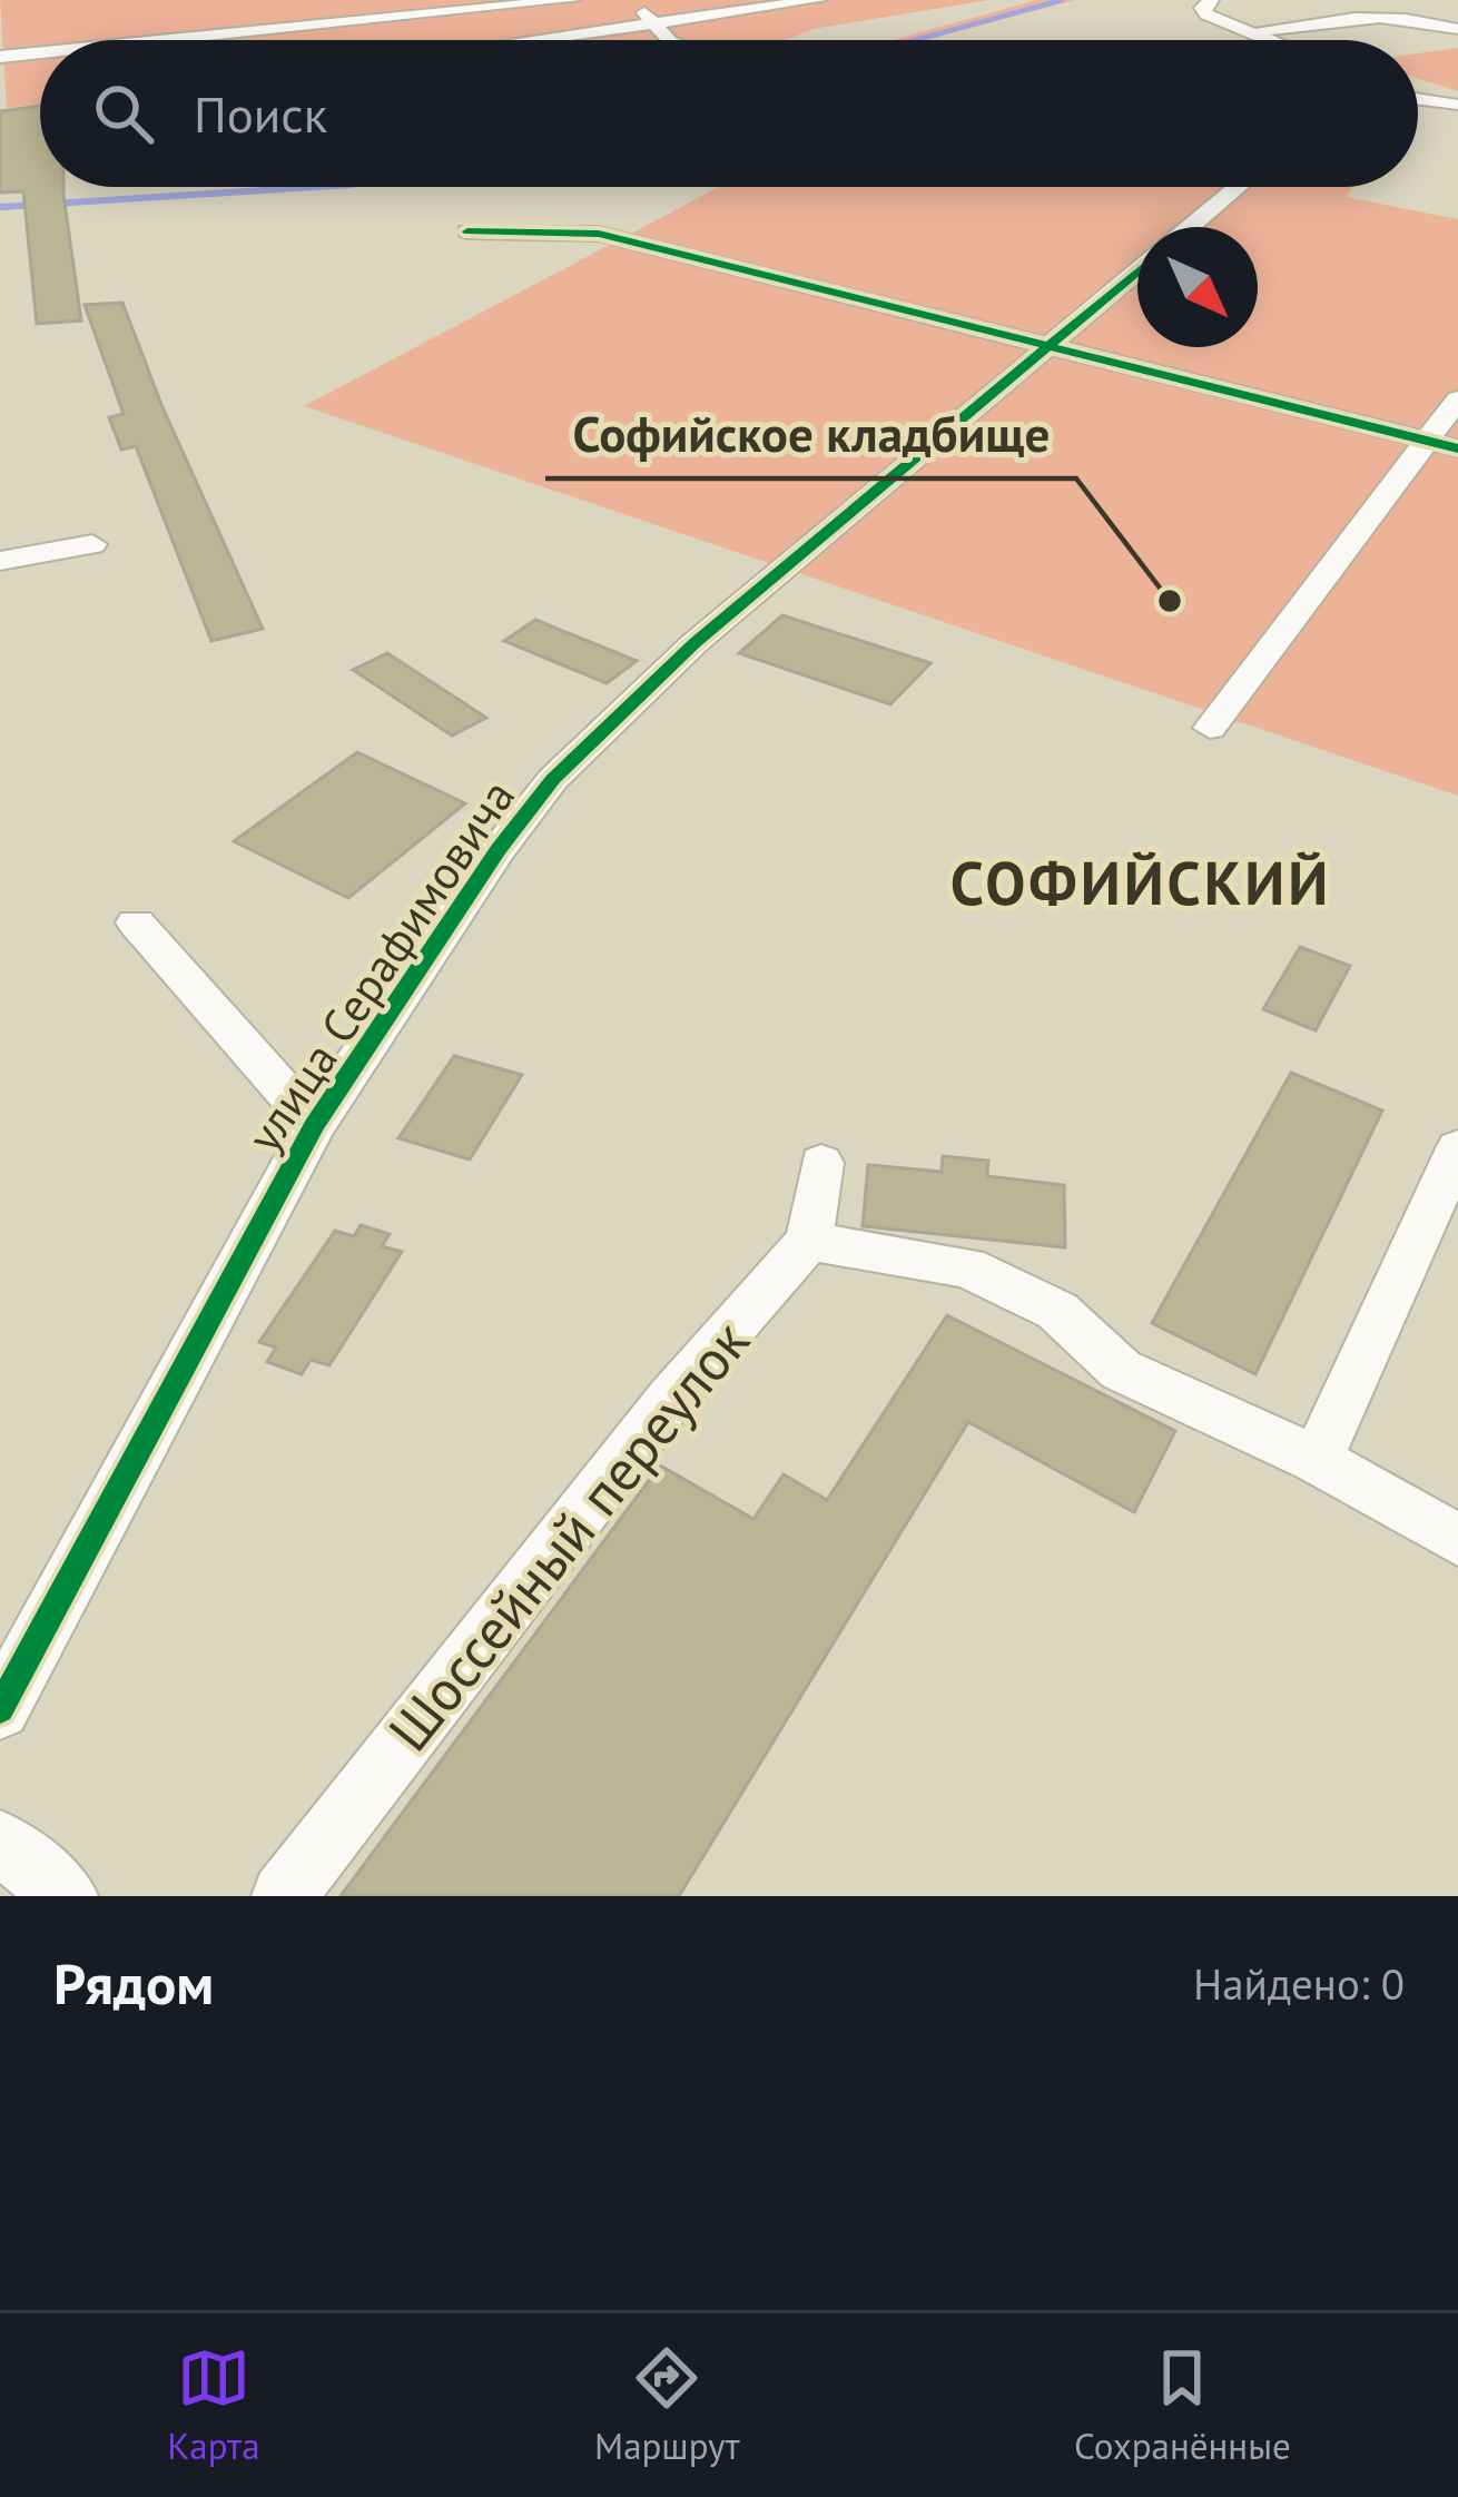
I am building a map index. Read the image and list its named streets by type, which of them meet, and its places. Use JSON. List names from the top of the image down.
{
  "streets": {
    "street": ["улица Серафимовича", "Шоссейный переулок"]
  },
  "districts": ["СОФИЙСКИЙ"],
  "places": ["Софийское кладбище"],
  "north": "bottom right",
  "page": {
    "search": "Поиск",
    "heading": ["Рядом", "Найдено: 0"],
    "nav": ["Карта", "Маршрут", "Сохранённые"]
  }
}
